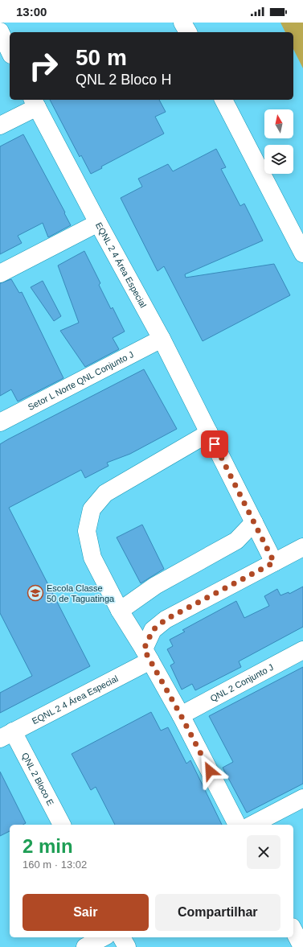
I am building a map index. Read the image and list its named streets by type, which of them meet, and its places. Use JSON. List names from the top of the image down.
{
  "streets": {
    "street": [
      "EQNL 2 4 Área Especial",
      "Setor L Norte QNL Conjunto J",
      "QNL 2 Conjunto J",
      "QNL 2 Bloco E"
    ]
  },
  "crossings": [
    ["EQNL 2 4 Área Especial", "Setor L Norte QNL Conjunto J"],
    ["EQNL 2 4 Área Especial", "QNL 2 Bloco E"]
  ],
  "places": {
    "school or university": ["Escola Classe 50 de Taguatinga"]
  },
  "north": "top",
  "page": {
    "status": "13:00",
    "turn": ["50 m", "QNL 2 Bloco H"],
    "heading": ["2 min", "160 m · 13:02"],
    "buttons": ["Sair", "Compartilhar"]
  }
}
